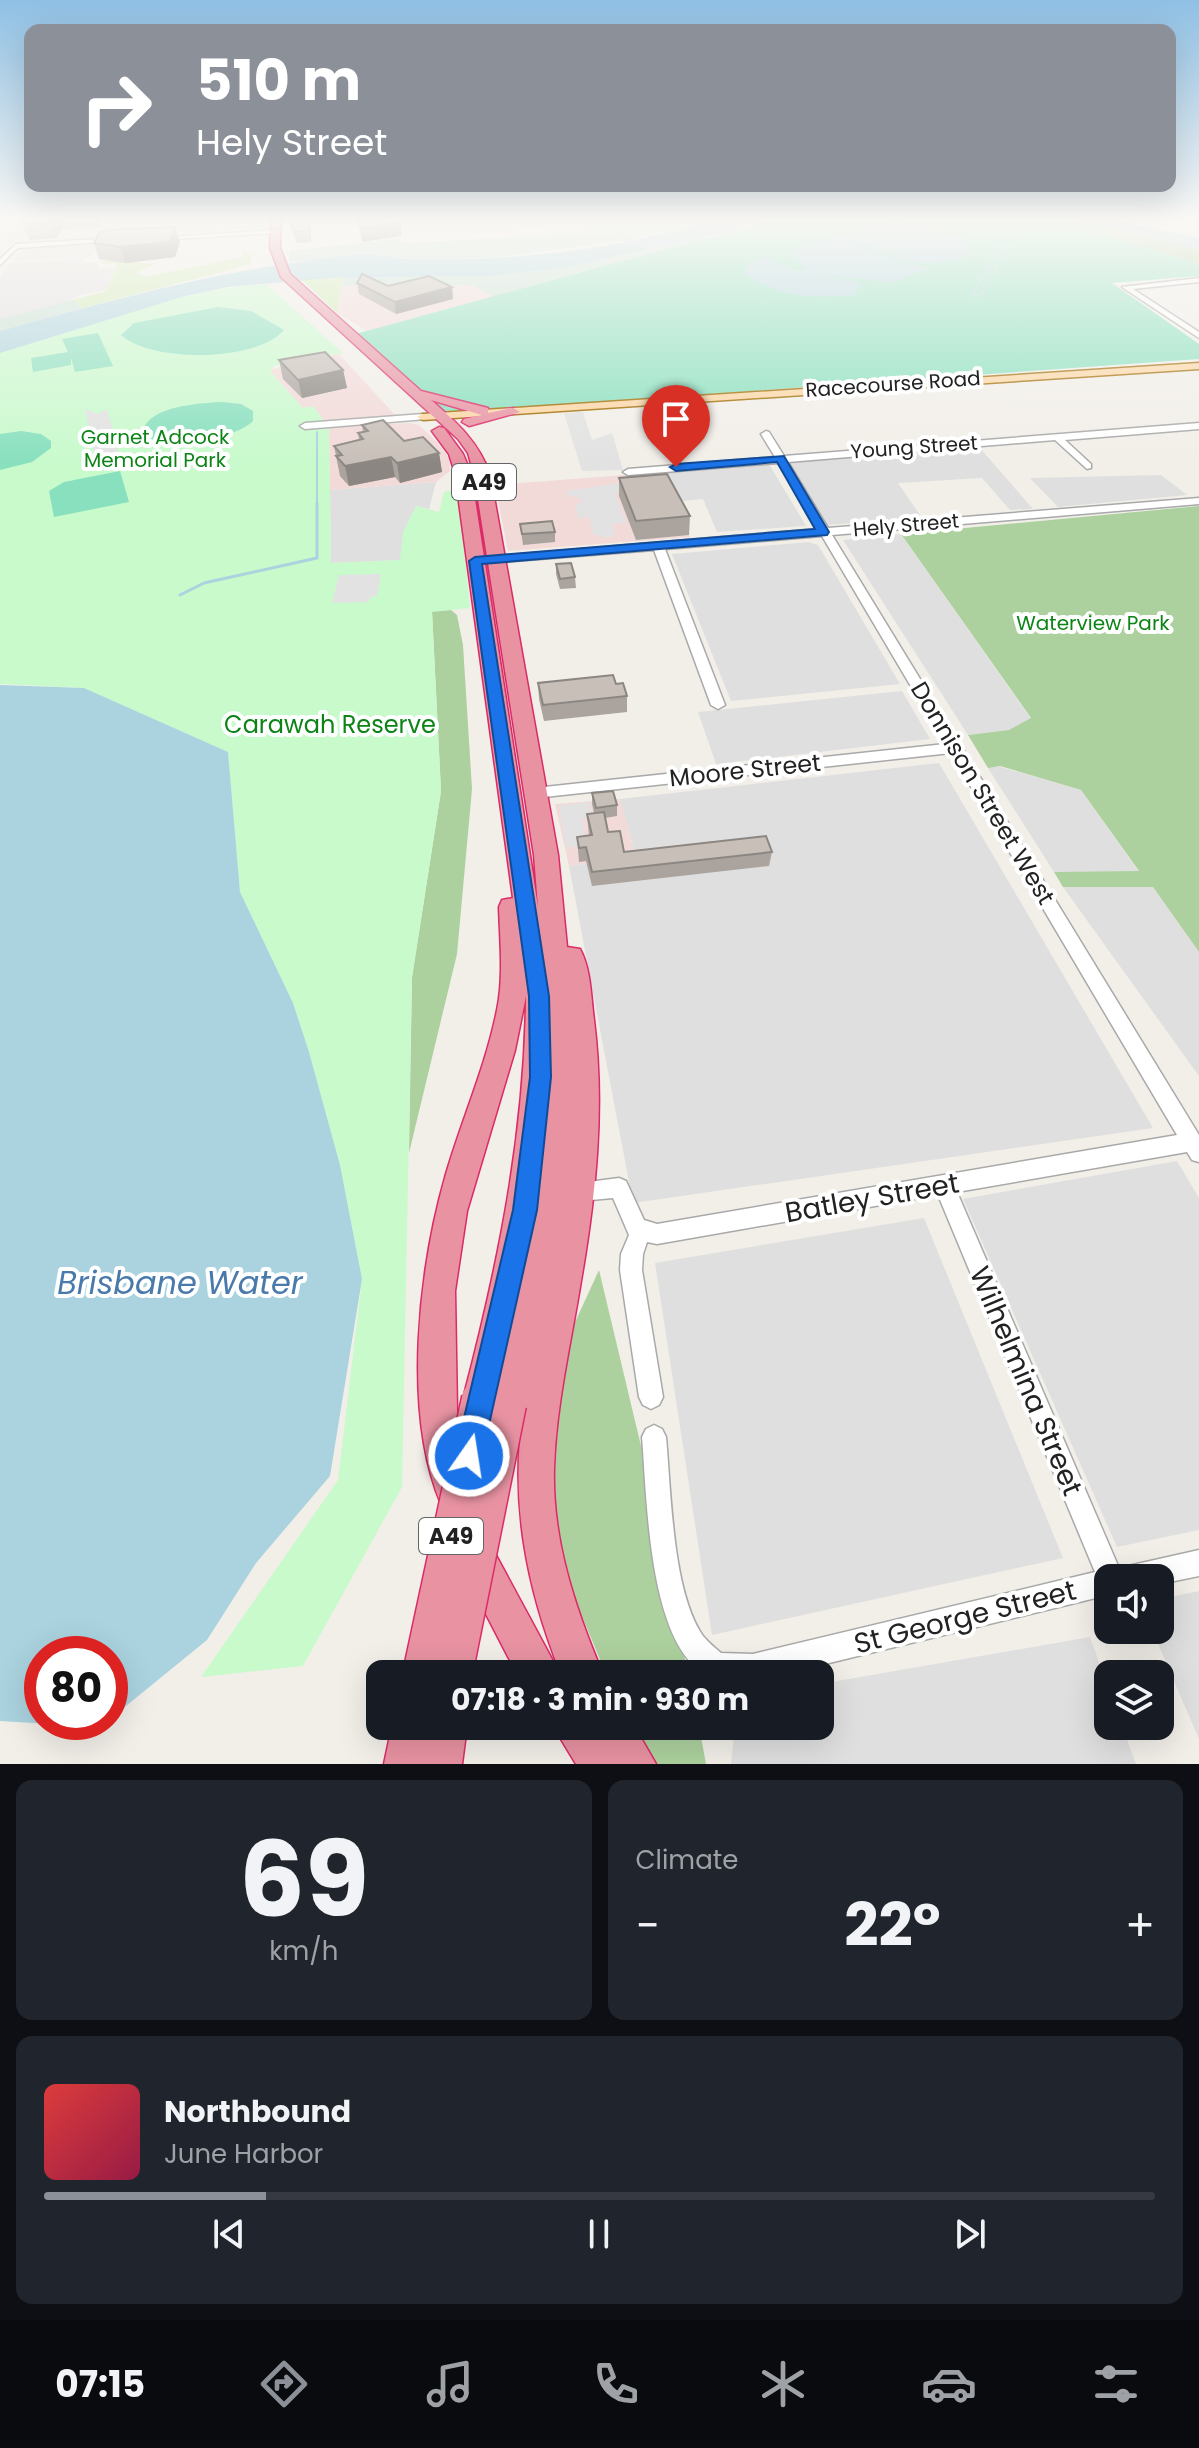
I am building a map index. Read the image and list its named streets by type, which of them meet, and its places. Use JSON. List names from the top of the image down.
{
  "streets": {
    "highway": ["A49"],
    "main road": ["Racecourse Road"],
    "street": [
      "Young Street",
      "Hely Street",
      "Moore Street",
      "Donnison Street West",
      "Batley Street",
      "Wilhelmina Street",
      "St George Street"
    ]
  },
  "crossings": [
    ["Racecourse Road", "A49"],
    ["Young Street", "Donnison Street West"],
    ["A49", "Hely Street"],
    ["A49", "Moore Street"],
    ["Hely Street", "Donnison Street West"],
    ["Moore Street", "Donnison Street West"],
    ["Donnison Street West", "Batley Street"],
    ["Batley Street", "Wilhelmina Street"]
  ],
  "water": ["Brisbane Water"],
  "parks": ["Garnet Adcock Memorial Park", "Waterview Park", "Carawah Reserve"],
  "page": {
    "turn": ["510 m", "Hely Street"],
    "limit": "80",
    "trip": "07:18 · 3 min · 930 m",
    "tile": [
      ["69", "km/h"],
      "Climate"
    ],
    "heat": ["−", "22°", "+"],
    "song": ["Northbound", "June Harbor"],
    "tabs": "07:15"
  }
}
